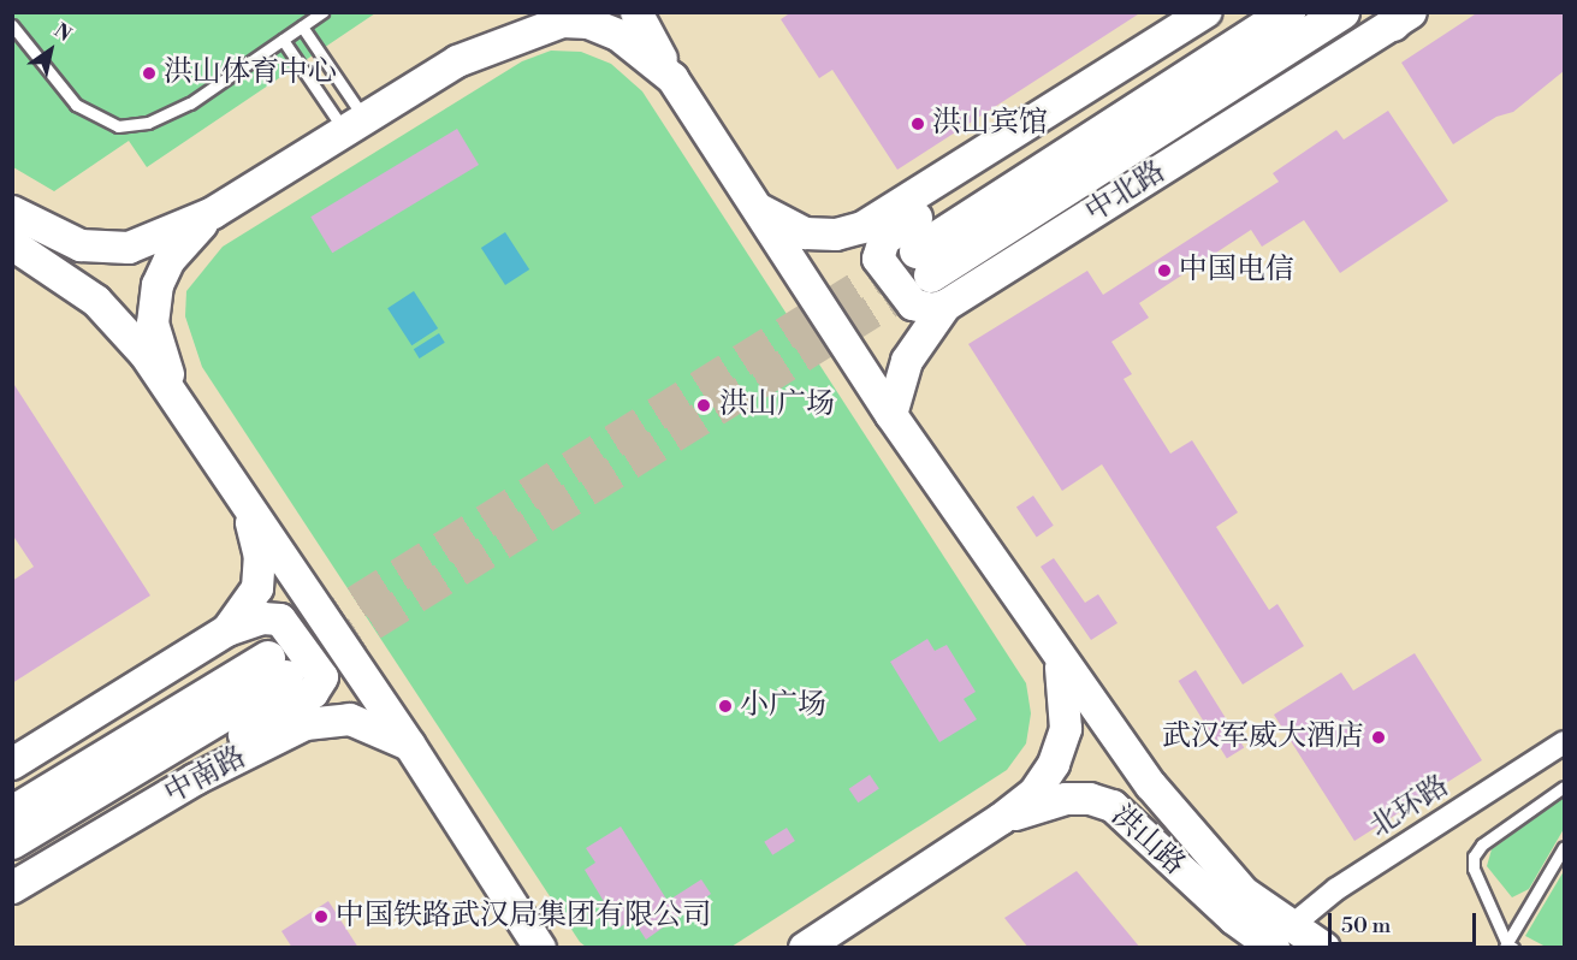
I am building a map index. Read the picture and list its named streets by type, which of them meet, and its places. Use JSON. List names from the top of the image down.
{
  "streets": {
    "main road": ["中北路", "中南路", "洪山路"],
    "street": ["北环路"]
  },
  "crossings": [
    ["中北路", "洪山路"],
    ["北环路", "洪山路"]
  ],
  "places": [
    "洪山体育中心",
    "洪山宾馆",
    "中国电信",
    "洪山广场",
    "小广场",
    "武汉军威大酒店",
    "中国铁路武汉局集团有限公司"
  ],
  "scale_bar": "50 m",
  "north": "top right"
}
